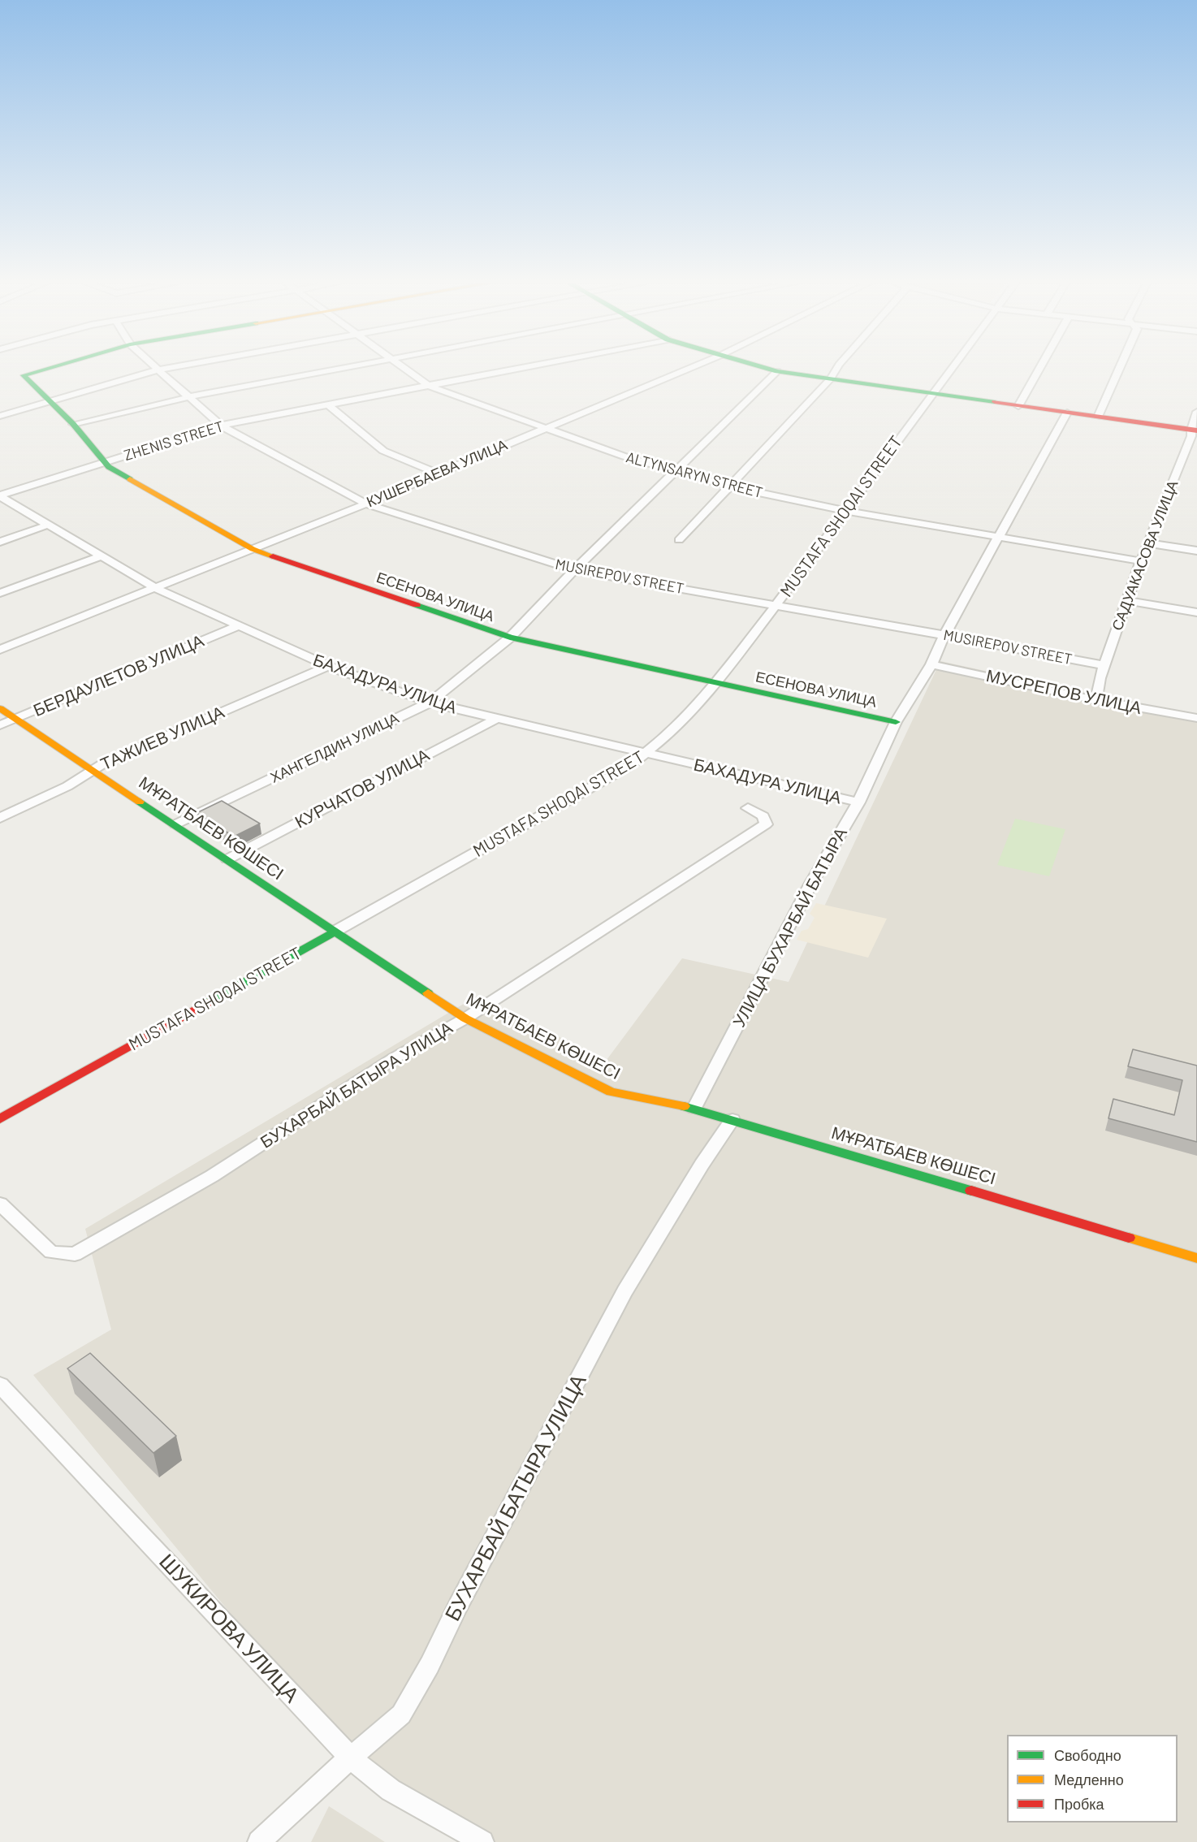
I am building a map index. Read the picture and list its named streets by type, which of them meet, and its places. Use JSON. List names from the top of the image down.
{
  "streets": {
    "street": [
      "ZHENIS STREET",
      "КУШЕРБАЕВА УЛИЦА",
      "ALTYNSARYN STREET",
      "MUSTAFA SHOQAI STREET",
      "САДУАКАСОВА УЛИЦА",
      "MUSIREPOV STREET",
      "ЕСЕНОВА УЛИЦА",
      "БЕРДАУЛЕТОВ УЛИЦА",
      "БАХАДУРА УЛИЦА",
      "МУСРЕПОВ УЛИЦА",
      "ТАЖИЕВ УЛИЦА",
      "ХАНГЕЛДИН УЛИЦА",
      "КУРЧАТОВ УЛИЦА",
      "МҰРАТБАЕВ КӨШЕСІ",
      "УЛИЦА БУХАРБАЙ БАТЫРА",
      "БУХАРБАЙ БАТЫРА УЛИЦА",
      "ШУКИРОВА УЛИЦА"
    ]
  },
  "crossings": [
    ["ZHENIS STREET", "ALTYNSARYN STREET"],
    ["ZHENIS STREET", "MUSIREPOV STREET"],
    ["ZHENIS STREET", "ЕСЕНОВА УЛИЦА"],
    ["ZHENIS STREET", "БАХАДУРА УЛИЦА"],
    ["КУШЕРБАЕВА УЛИЦА", "ALTYNSARYN STREET"],
    ["КУШЕРБАЕВА УЛИЦА", "MUSIREPOV STREET"],
    ["КУШЕРБАЕВА УЛИЦА", "ЕСЕНОВА УЛИЦА"],
    ["КУШЕРБАЕВА УЛИЦА", "БАХАДУРА УЛИЦА"],
    ["ALTYNSARYN STREET", "MUSTAFA SHOQAI STREET"],
    ["ALTYNSARYN STREET", "САДУАКАСОВА УЛИЦА"],
    ["ALTYNSARYN STREET", "ХАНГЕЛДИН УЛИЦА"],
    ["ALTYNSARYN STREET", "УЛИЦА БУХАРБАЙ БАТЫРА"],
    ["MUSTAFA SHOQAI STREET", "MUSIREPOV STREET"],
    ["MUSTAFA SHOQAI STREET", "ЕСЕНОВА УЛИЦА"],
    ["MUSTAFA SHOQAI STREET", "БАХАДУРА УЛИЦА"],
    ["MUSTAFA SHOQAI STREET", "МҰРАТБАЕВ КӨШЕСІ"],
    ["САДУАКАСОВА УЛИЦА", "MUSIREPOV STREET"],
    ["САДУАКАСОВА УЛИЦА", "МУСРЕПОВ УЛИЦА"],
    ["MUSIREPOV STREET", "ХАНГЕЛДИН УЛИЦА"],
    ["MUSIREPOV STREET", "УЛИЦА БУХАРБАЙ БАТЫРА"],
    ["ЕСЕНОВА УЛИЦА", "ХАНГЕЛДИН УЛИЦА"],
    ["ЕСЕНОВА УЛИЦА", "УЛИЦА БУХАРБАЙ БАТЫРА"],
    ["БЕРДАУЛЕТОВ УЛИЦА", "БАХАДУРА УЛИЦА"],
    ["БЕРДАУЛЕТОВ УЛИЦА", "МҰРАТБАЕВ КӨШЕСІ"],
    ["БАХАДУРА УЛИЦА", "ТАЖИЕВ УЛИЦА"],
    ["БАХАДУРА УЛИЦА", "ХАНГЕЛДИН УЛИЦА"],
    ["БАХАДУРА УЛИЦА", "КУРЧАТОВ УЛИЦА"],
    ["БАХАДУРА УЛИЦА", "УЛИЦА БУХАРБАЙ БАТЫРА"],
    ["МУСРЕПОВ УЛИЦА", "УЛИЦА БУХАРБАЙ БАТЫРА"],
    ["ТАЖИЕВ УЛИЦА", "МҰРАТБАЕВ КӨШЕСІ"],
    ["ХАНГЕЛДИН УЛИЦА", "МҰРАТБАЕВ КӨШЕСІ"],
    ["КУРЧАТОВ УЛИЦА", "МҰРАТБАЕВ КӨШЕСІ"],
    ["МҰРАТБАЕВ КӨШЕСІ", "УЛИЦА БУХАРБАЙ БАТЫРА"],
    ["МҰРАТБАЕВ КӨШЕСІ", "БУХАРБАЙ БАТЫРА УЛИЦА"],
    ["БУХАРБАЙ БАТЫРА УЛИЦА", "ШУКИРОВА УЛИЦА"]
  ],
  "legend": ["Свободно", "Медленно", "Пробка"]
}
